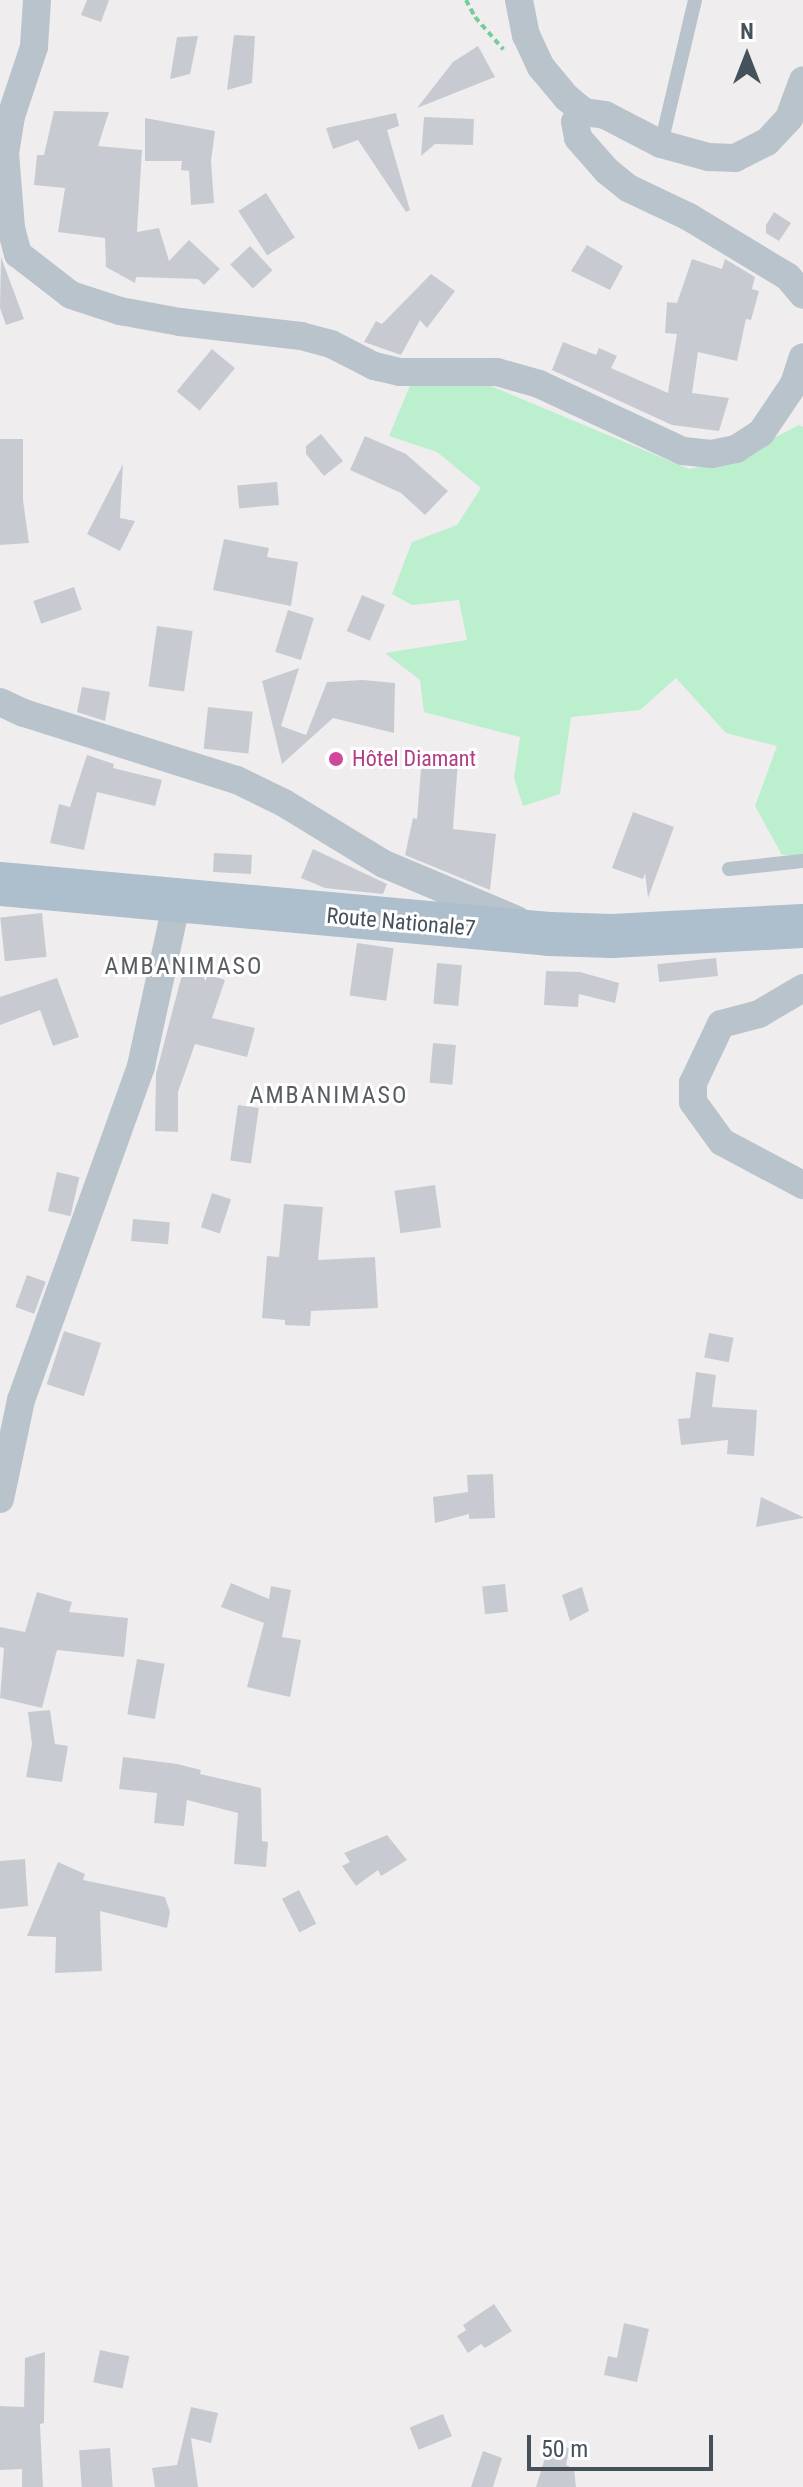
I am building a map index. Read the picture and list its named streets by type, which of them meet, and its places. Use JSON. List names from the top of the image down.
{
  "streets": {
    "main road": ["Route Nationale7"]
  },
  "districts": ["AMBANIMASO", "AMBANIMASO"],
  "places": ["Hôtel Diamant"],
  "scale_bar": "50 m",
  "north": "top"
}
